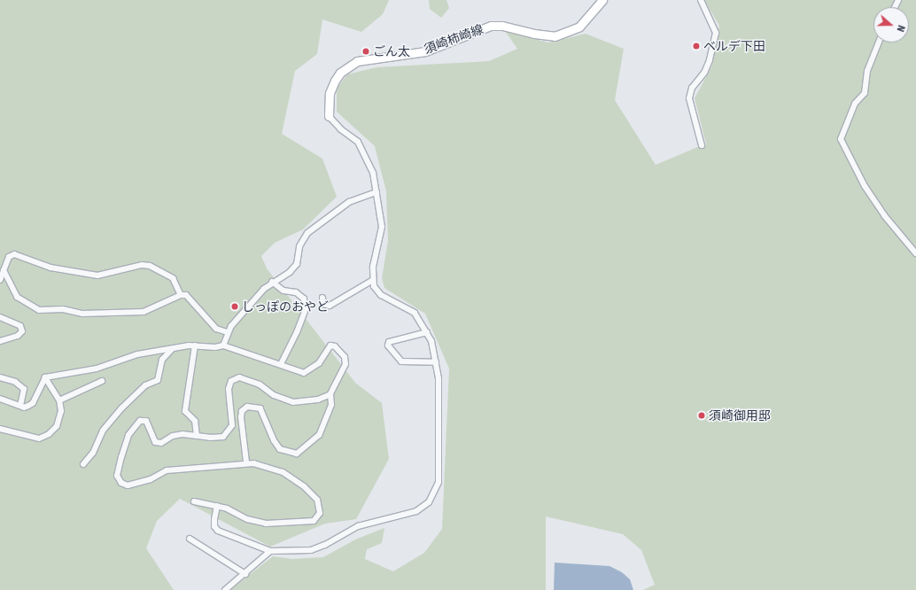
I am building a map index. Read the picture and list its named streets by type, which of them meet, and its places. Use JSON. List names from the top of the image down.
{
  "streets": {
    "main road": ["須崎柿崎線"]
  },
  "places": [
    "ベルデ下田",
    "ごん太",
    "しっぽのおやど",
    "須崎御用邸"
  ],
  "north": "right"
}
